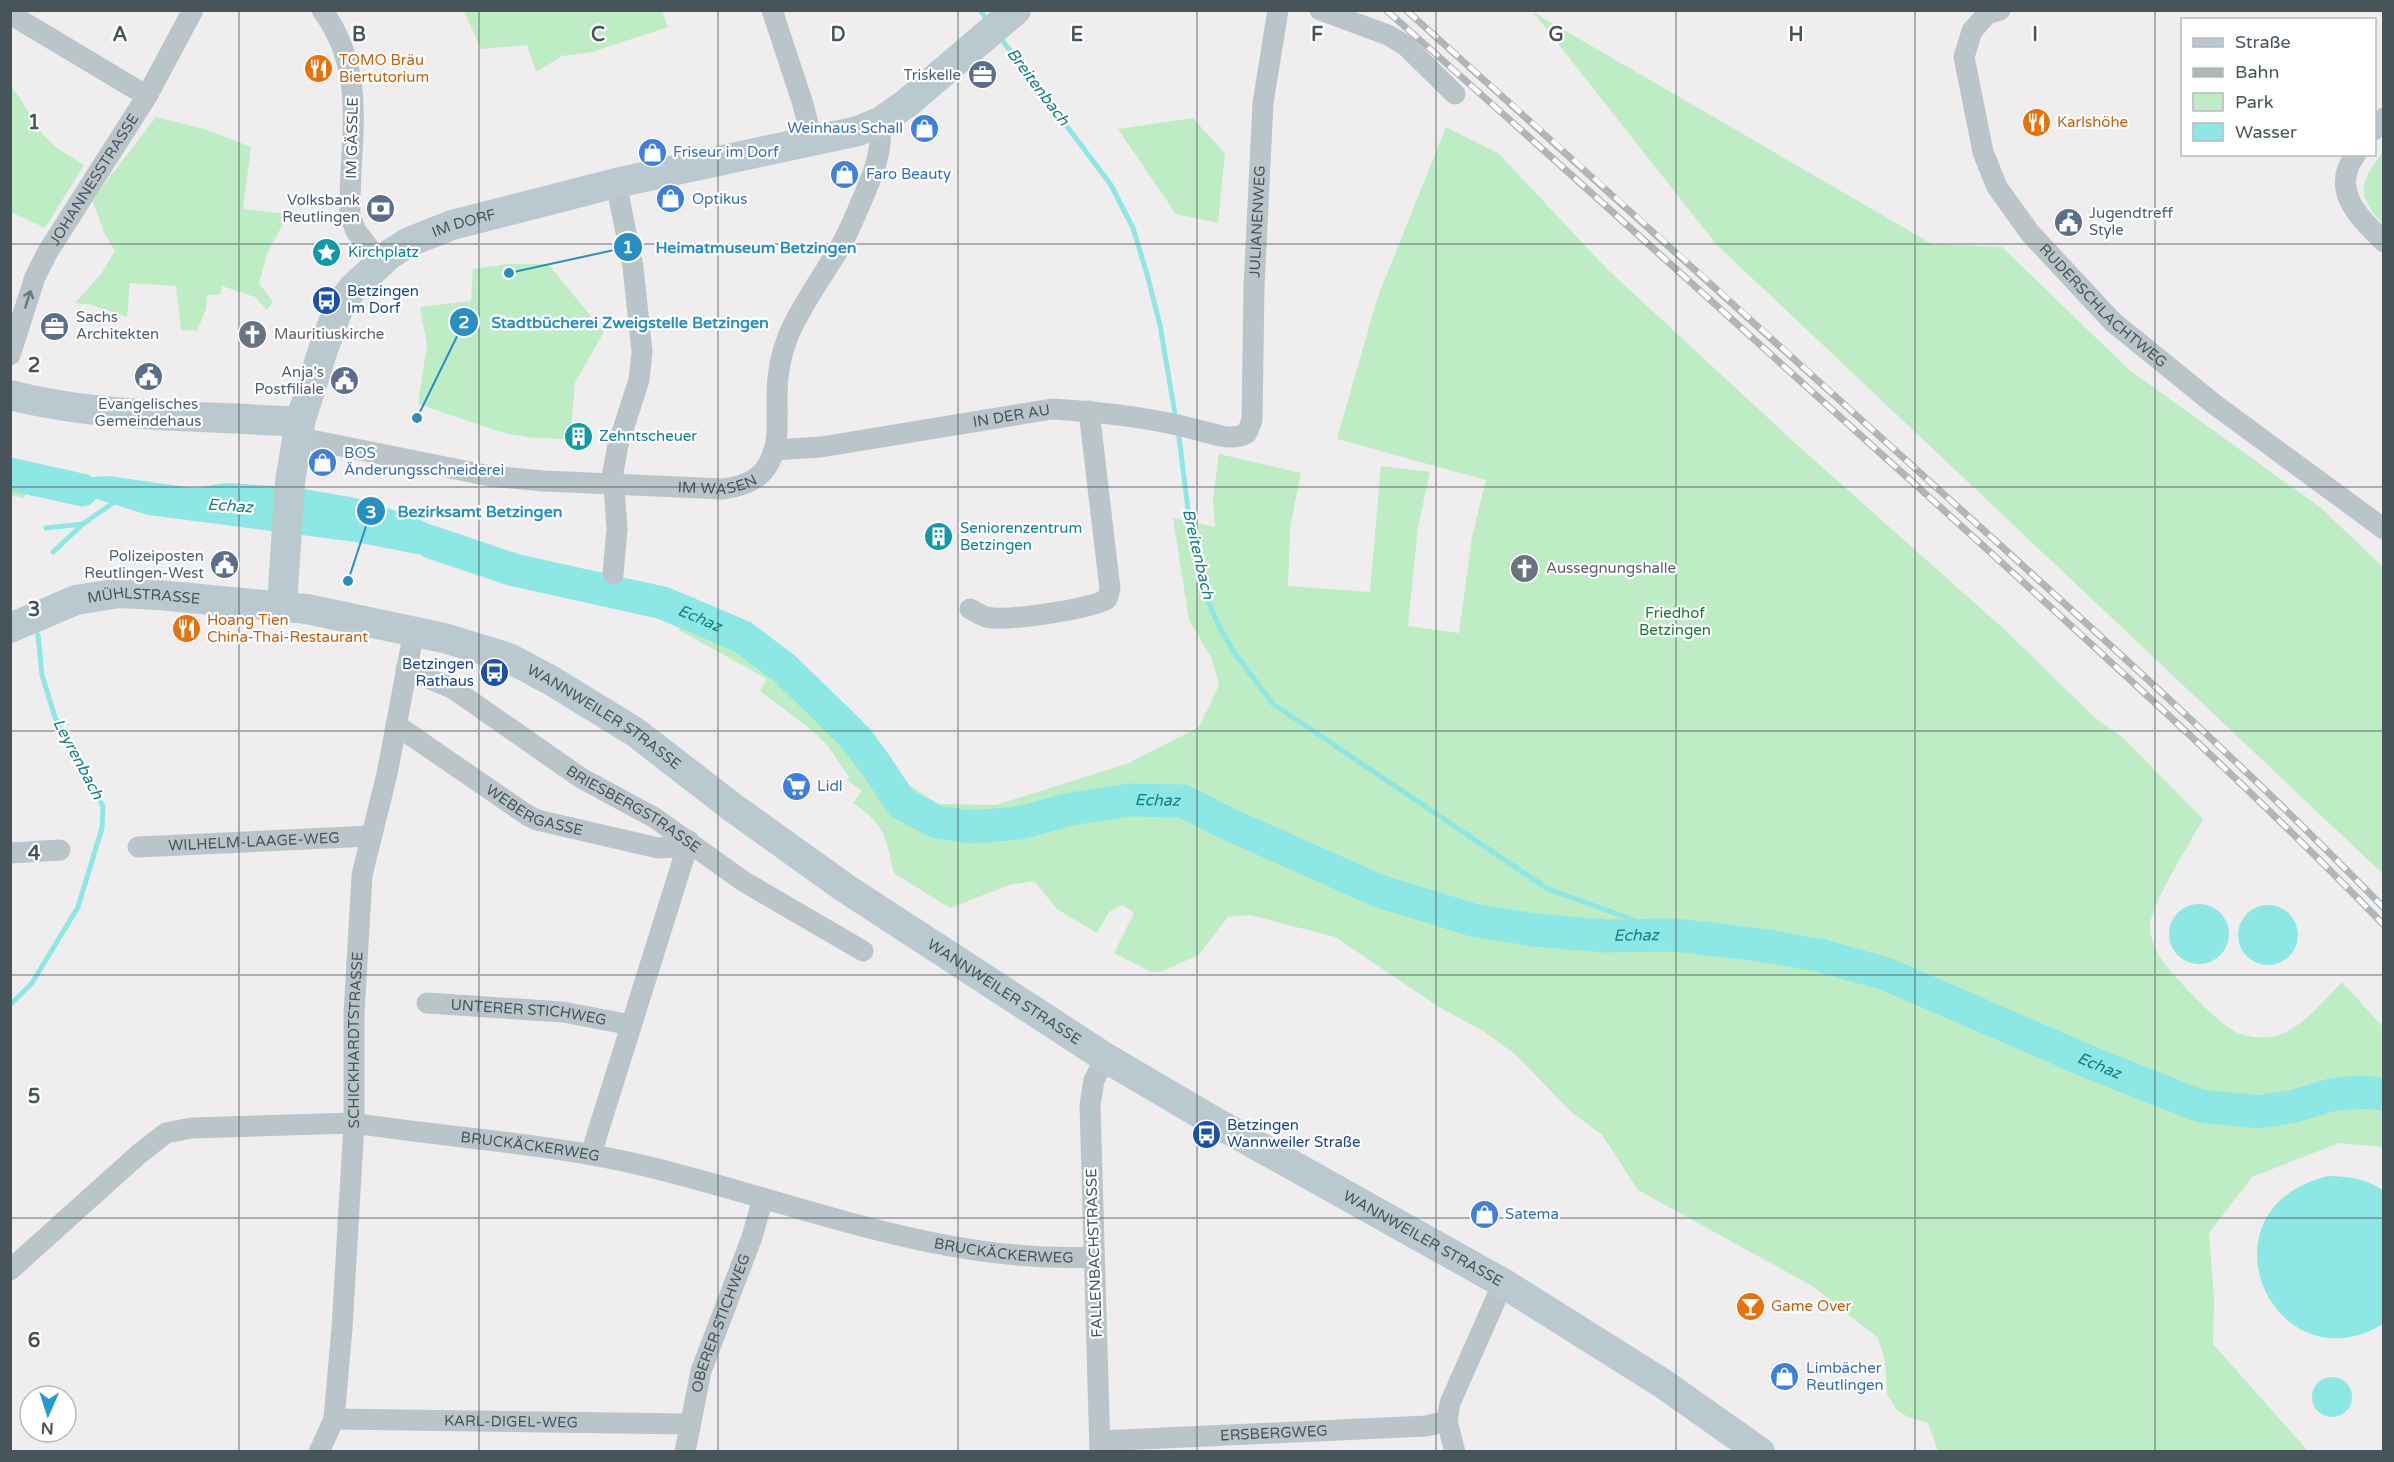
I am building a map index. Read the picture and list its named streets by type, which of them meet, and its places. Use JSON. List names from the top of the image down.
{
  "streets": {
    "main road": ["IM DORF", "MÜHLSTRASSE", "WANNWEILER STRASSE"],
    "street": [
      "IM GÄSSLE",
      "JOHANNESSTRASSE",
      "JULIANENWEG",
      "RUDERSCHLACHTWEG",
      "IN DER AU",
      "IM WASEN",
      "WEBERGASSE",
      "BRIESBERGSTRASSE",
      "WILHELM-LAAGE-WEG",
      "UNTERER STICHWEG",
      "SCHICKHARDTSTRASSE",
      "BRUCKÄCKERWEG",
      "FALLENBACHSTRASSE",
      "OBERER STICHWEG",
      "KARL-DIGEL-WEG",
      "ERSBERGWEG"
    ]
  },
  "crossings": [
    ["IM GÄSSLE", "IM DORF"],
    ["JULIANENWEG", "IN DER AU"],
    ["IM DORF", "IM WASEN"],
    ["IM DORF", "MÜHLSTRASSE"],
    ["IM DORF", "WANNWEILER STRASSE"],
    ["IN DER AU", "IM WASEN"],
    ["MÜHLSTRASSE", "WANNWEILER STRASSE"],
    ["WANNWEILER STRASSE", "SCHICKHARDTSTRASSE"],
    ["WANNWEILER STRASSE", "FALLENBACHSTRASSE"],
    ["WEBERGASSE", "BRIESBERGSTRASSE"],
    ["WEBERGASSE", "SCHICKHARDTSTRASSE"],
    ["BRIESBERGSTRASSE", "SCHICKHARDTSTRASSE"],
    ["WILHELM-LAAGE-WEG", "SCHICKHARDTSTRASSE"],
    ["SCHICKHARDTSTRASSE", "BRUCKÄCKERWEG"],
    ["SCHICKHARDTSTRASSE", "KARL-DIGEL-WEG"],
    ["BRUCKÄCKERWEG", "FALLENBACHSTRASSE"],
    ["BRUCKÄCKERWEG", "OBERER STICHWEG"],
    ["FALLENBACHSTRASSE", "ERSBERGWEG"],
    ["OBERER STICHWEG", "KARL-DIGEL-WEG"]
  ],
  "one_way": ["JOHANNESSTRASSE"],
  "water": ["Breitenbach", "Echaz", "Leyrenbach"],
  "parks": ["Friedhof Betzingen"],
  "places": {
    "restaurant": ["TOMO Bräu Biertutorium", "Karlshöhe", "Hoang Tien China-Thai-Restaurant"],
    "office": ["Triskelle", "Sachs Architekten"],
    "shop": [
      "Weinhaus Schall",
      "Friseur im Dorf",
      "Faro Beauty",
      "Optikus",
      "BOS Änderungsschneiderei",
      "Satema",
      "Limbächer Reutlingen"
    ],
    "bank": ["Volksbank Reutlingen"],
    "public building": [
      "Jugendtreff Style",
      "Evangelisches Gemeindehaus",
      "Anja's Postfiliale",
      "Polizeiposten Reutlingen-West"
    ],
    "place": ["Kirchplatz"],
    "other": ["Heimatmuseum Betzingen", "Stadtbücherei Zweigstelle Betzingen", "Bezirksamt Betzingen"],
    "bus stop": ["Betzingen Im Dorf", "Betzingen Rathaus", "Betzingen Wannweiler Straße"],
    "church": ["Mauritiuskirche", "Aussegnungshalle"],
    "building": ["Zehntscheuer", "Seniorenzentrum Betzingen"],
    "supermarket": ["Lidl"],
    "bar": ["Game Over"]
  },
  "legend": [
    "Straße",
    "Bahn",
    "Park",
    "Wasser"
  ],
  "north": "bottom",
  "grid": {
    "columns": [
      "A",
      "B",
      "C",
      "D",
      "E",
      "F",
      "G",
      "H",
      "I"
    ],
    "rows": [
      "1",
      "2",
      "3",
      "4",
      "5",
      "6"
    ]
  }
}
